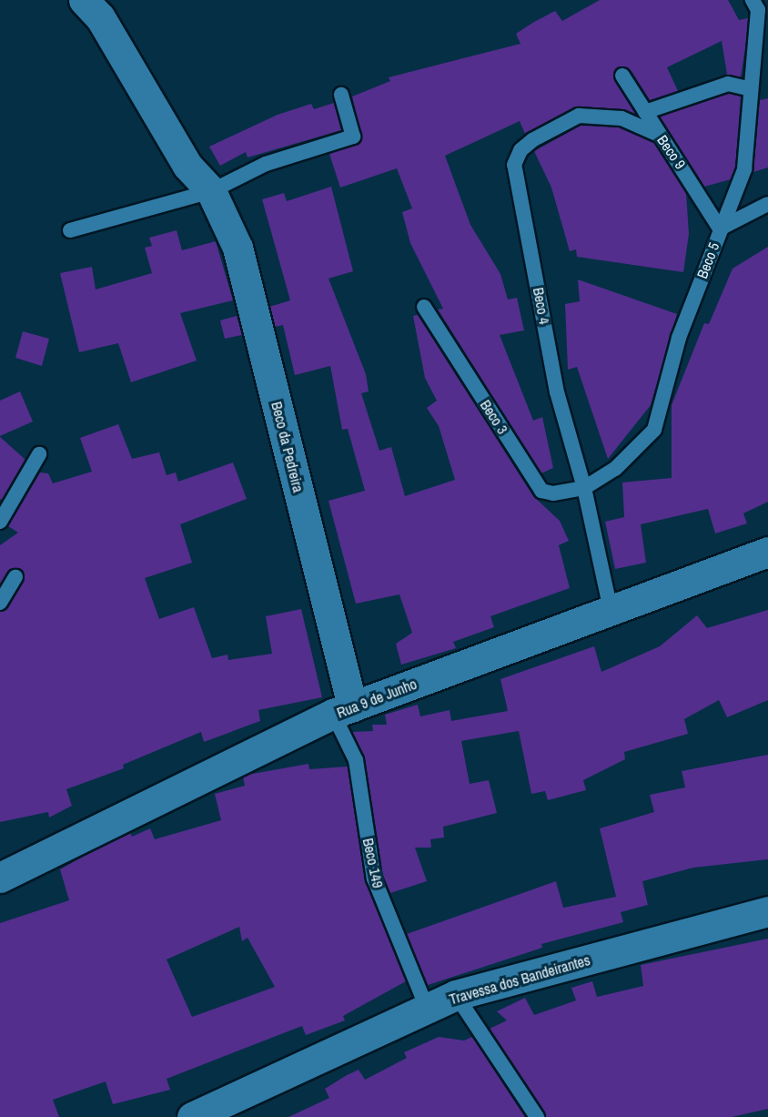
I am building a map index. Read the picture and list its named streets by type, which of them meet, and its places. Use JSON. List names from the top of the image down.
{
  "streets": {
    "street": ["Beco da Pedreira", "Rua 9 de Junho", "Travessa dos Bandeirantes"],
    "lane": [
      "Beco 9",
      "Beco 5",
      "Beco 4",
      "Beco 3",
      "Beco 149"
    ]
  },
  "crossings": [
    ["Beco 9", "Beco 5"],
    ["Beco 9", "Beco 4"],
    ["Beco 5", "Beco 4"],
    ["Beco 5", "Beco 3"],
    ["Beco 4", "Beco 3"],
    ["Beco 4", "Rua 9 de Junho"],
    ["Beco da Pedreira", "Rua 9 de Junho"],
    ["Beco da Pedreira", "Beco 149"],
    ["Rua 9 de Junho", "Beco 149"],
    ["Beco 149", "Travessa dos Bandeirantes"]
  ]
}
